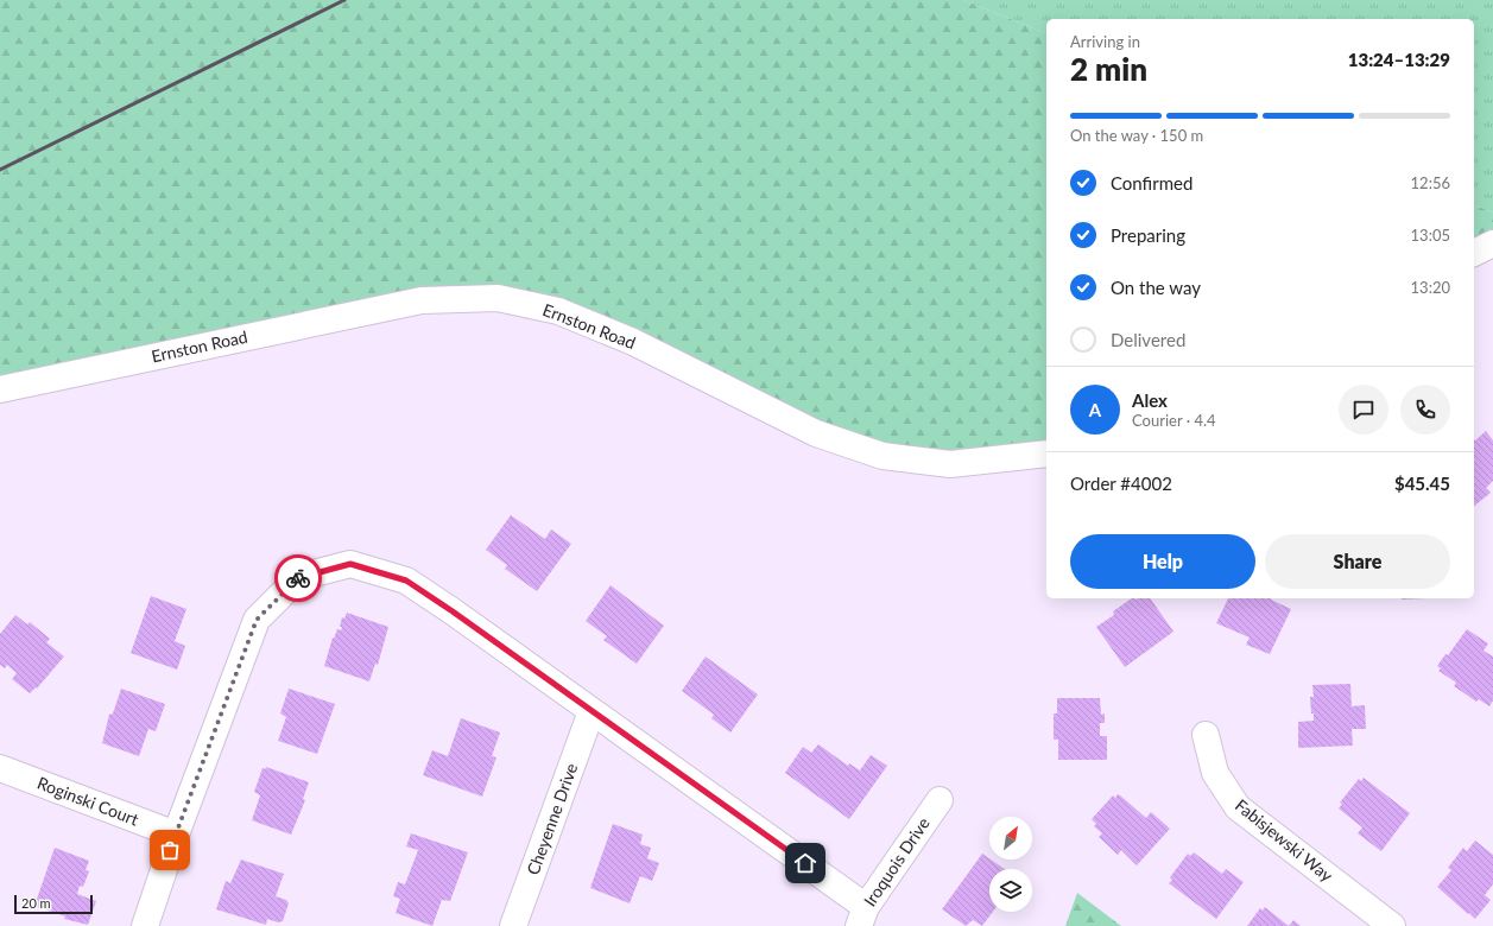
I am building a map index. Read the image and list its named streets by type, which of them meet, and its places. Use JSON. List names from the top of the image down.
{
  "streets": {
    "street": [
      "Ernston Road",
      "Roginski Court",
      "Cheyenne Drive",
      "Fabisjewski Way",
      "Iroquois Drive"
    ]
  },
  "scale_bar": "20 m",
  "north": "top right",
  "page": {
    "heading": ["2 min", "Arriving in", "13:24–13:29"],
    "panel": [
      "Alex",
      "Courier · 4.4",
      "Order #4002",
      "$45.45"
    ],
    "bar": "On the way · 150 m",
    "list": [
      ["Confirmed", "12:56"],
      ["Preparing", "13:05"],
      ["On the way", "13:20"],
      "Delivered"
    ],
    "round": "A",
    "buttons": ["Help", "Share"],
    "scale": "20 m"
  }
}
